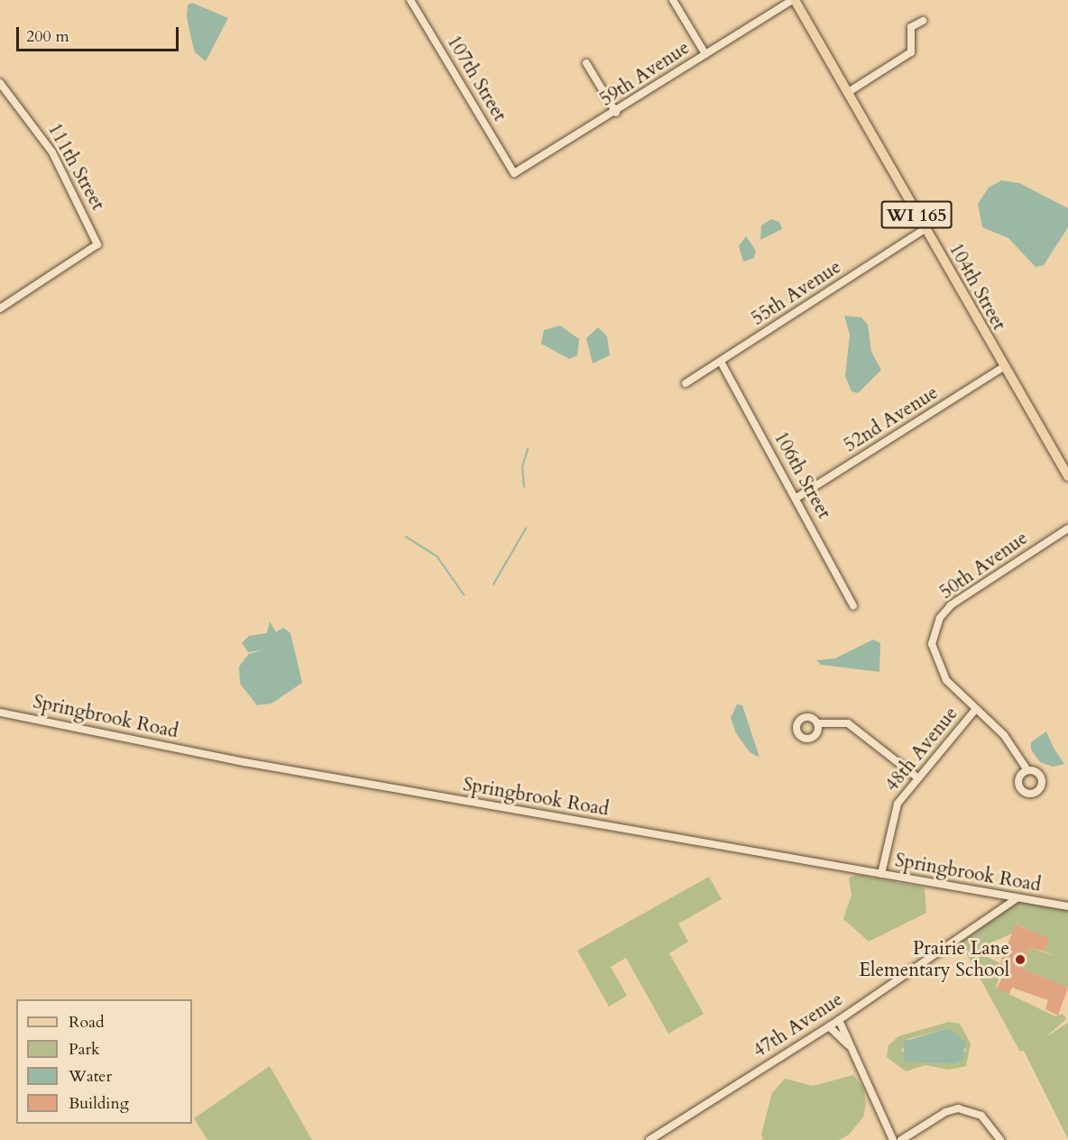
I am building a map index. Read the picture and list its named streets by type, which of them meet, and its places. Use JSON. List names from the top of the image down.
{
  "streets": {
    "main road": ["WI 165", "104th Street"],
    "street": [
      "59th Avenue",
      "107th Street",
      "111th Street",
      "55th Avenue",
      "52nd Avenue",
      "106th Street",
      "50th Avenue",
      "Springbrook Road",
      "48th Avenue",
      "47th Avenue"
    ]
  },
  "crossings": [
    ["59th Avenue", "107th Street"],
    ["59th Avenue", "104th Street"],
    ["104th Street", "55th Avenue"],
    ["104th Street", "52nd Avenue"],
    ["55th Avenue", "106th Street"],
    ["52nd Avenue", "106th Street"],
    ["50th Avenue", "48th Avenue"],
    ["Springbrook Road", "48th Avenue"],
    ["Springbrook Road", "47th Avenue"]
  ],
  "places": ["Prairie Lane Elementary School"],
  "legend": [
    "Road",
    "Park",
    "Water",
    "Building"
  ],
  "scale_bar": "200 m"
}
